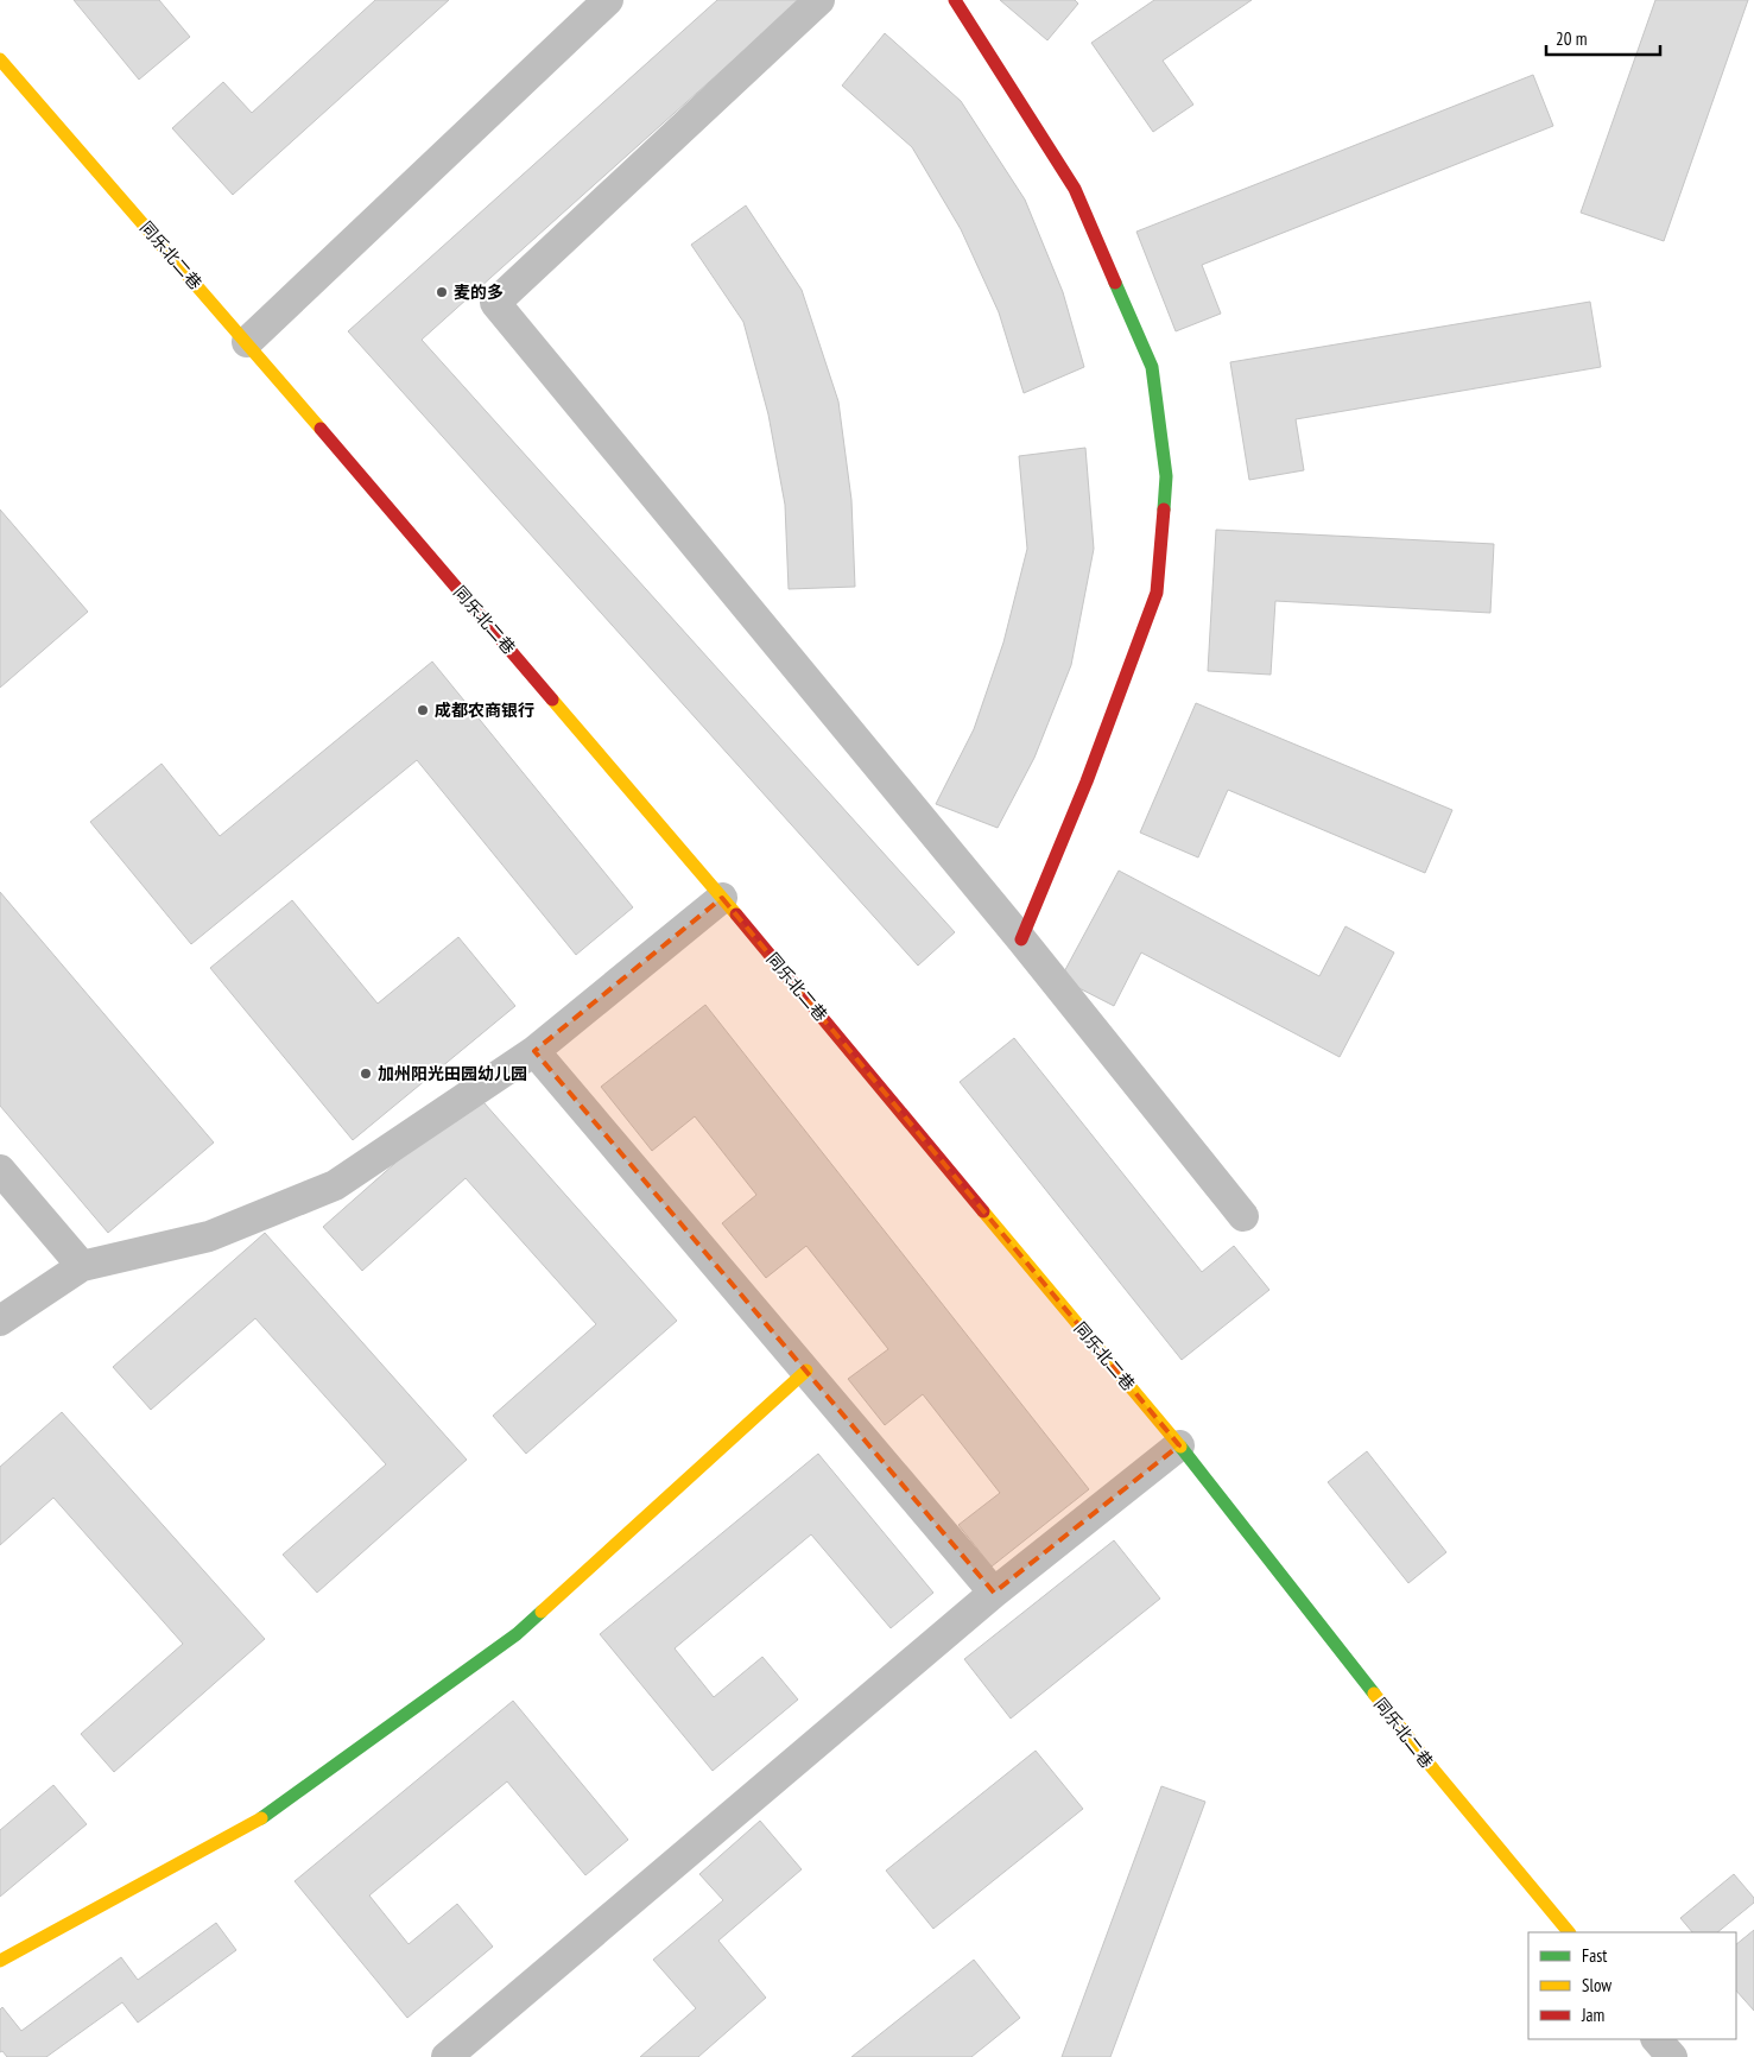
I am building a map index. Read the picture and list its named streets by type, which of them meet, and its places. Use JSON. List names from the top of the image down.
{
  "streets": {
    "street": ["同乐北二巷"]
  },
  "places": ["麦的多", "成都农商银行", "加州阳光田园幼儿园"],
  "legend": ["Fast", "Slow", "Jam"],
  "scale_bar": "20 m"
}
